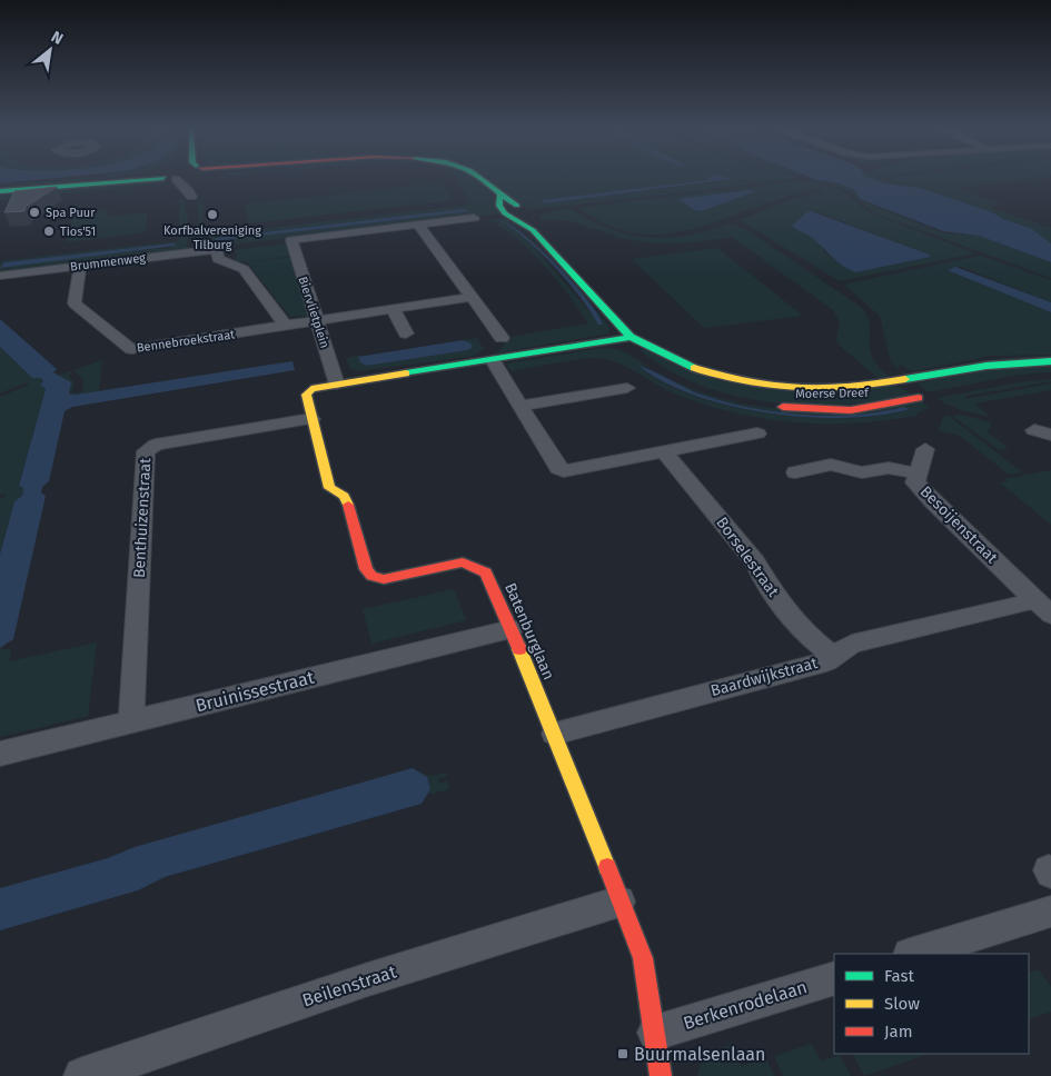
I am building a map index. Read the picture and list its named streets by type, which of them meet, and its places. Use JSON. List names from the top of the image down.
{
  "streets": {
    "street": [
      "Brummenweg",
      "Biervlietplein",
      "Bennebroekstraat",
      "Moerse Dreef",
      "Benthuizenstraat",
      "Besoijenstraat",
      "Borselestraat",
      "Batenburglaan",
      "Baardwijkstraat",
      "Bruinissestraat",
      "Beilenstraat",
      "Berkenrodelaan"
    ]
  },
  "crossings": [
    ["Brummenweg", "Bennebroekstraat"],
    ["Biervlietplein", "Bennebroekstraat"],
    ["Biervlietplein", "Batenburglaan"],
    ["Moerse Dreef", "Batenburglaan"],
    ["Benthuizenstraat", "Batenburglaan"],
    ["Benthuizenstraat", "Bruinissestraat"],
    ["Besoijenstraat", "Baardwijkstraat"],
    ["Borselestraat", "Baardwijkstraat"],
    ["Batenburglaan", "Baardwijkstraat"],
    ["Batenburglaan", "Bruinissestraat"],
    ["Batenburglaan", "Beilenstraat"],
    ["Batenburglaan", "Berkenrodelaan"]
  ],
  "places": {
    "other": ["Spa Puur", "Korfbalvereniging Tilburg", "Tios'51"],
    "transit": ["Buurmalsenlaan"]
  },
  "legend": ["Fast", "Slow", "Jam"],
  "north": "top right"
}
